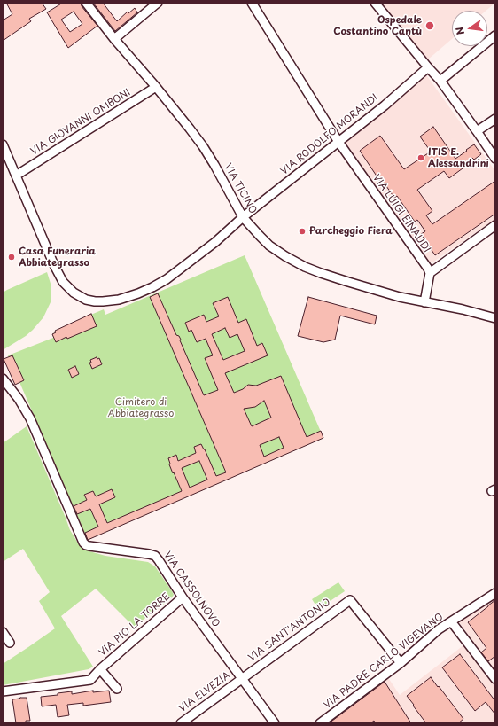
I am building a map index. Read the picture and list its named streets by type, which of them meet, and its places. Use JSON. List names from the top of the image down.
{
  "streets": {
    "street": [
      "VIA GIOVANNI OMBONI",
      "VIA RODOLFO MORANDI",
      "VIA TICINO",
      "VIA LUIGI EINAUDI",
      "VIA CASSOLNOVO",
      "VIA PIO LA TORRE",
      "VIA SANT'ANTONIO",
      "VIA PADRE CARLO VIGEVANO",
      "VIA ELVEZIA"
    ]
  },
  "crossings": [
    ["VIA GIOVANNI OMBONI", "VIA RODOLFO MORANDI"],
    ["VIA GIOVANNI OMBONI", "VIA TICINO"],
    ["VIA RODOLFO MORANDI", "VIA TICINO"],
    ["VIA RODOLFO MORANDI", "VIA LUIGI EINAUDI"],
    ["VIA CASSOLNOVO", "VIA PIO LA TORRE"],
    ["VIA CASSOLNOVO", "VIA SANT'ANTONIO"],
    ["VIA CASSOLNOVO", "VIA ELVEZIA"],
    ["VIA SANT'ANTONIO", "VIA PADRE CARLO VIGEVANO"],
    ["VIA SANT'ANTONIO", "VIA ELVEZIA"]
  ],
  "parks": ["Cimitero di Abbiategrasso"],
  "places": [
    "Ospedale Costantino Cantù",
    "ITIS E. Alessandrini",
    "Parcheggio Fiera",
    "Casa Funeraria Abbiategrasso"
  ],
  "north": "left"
}
